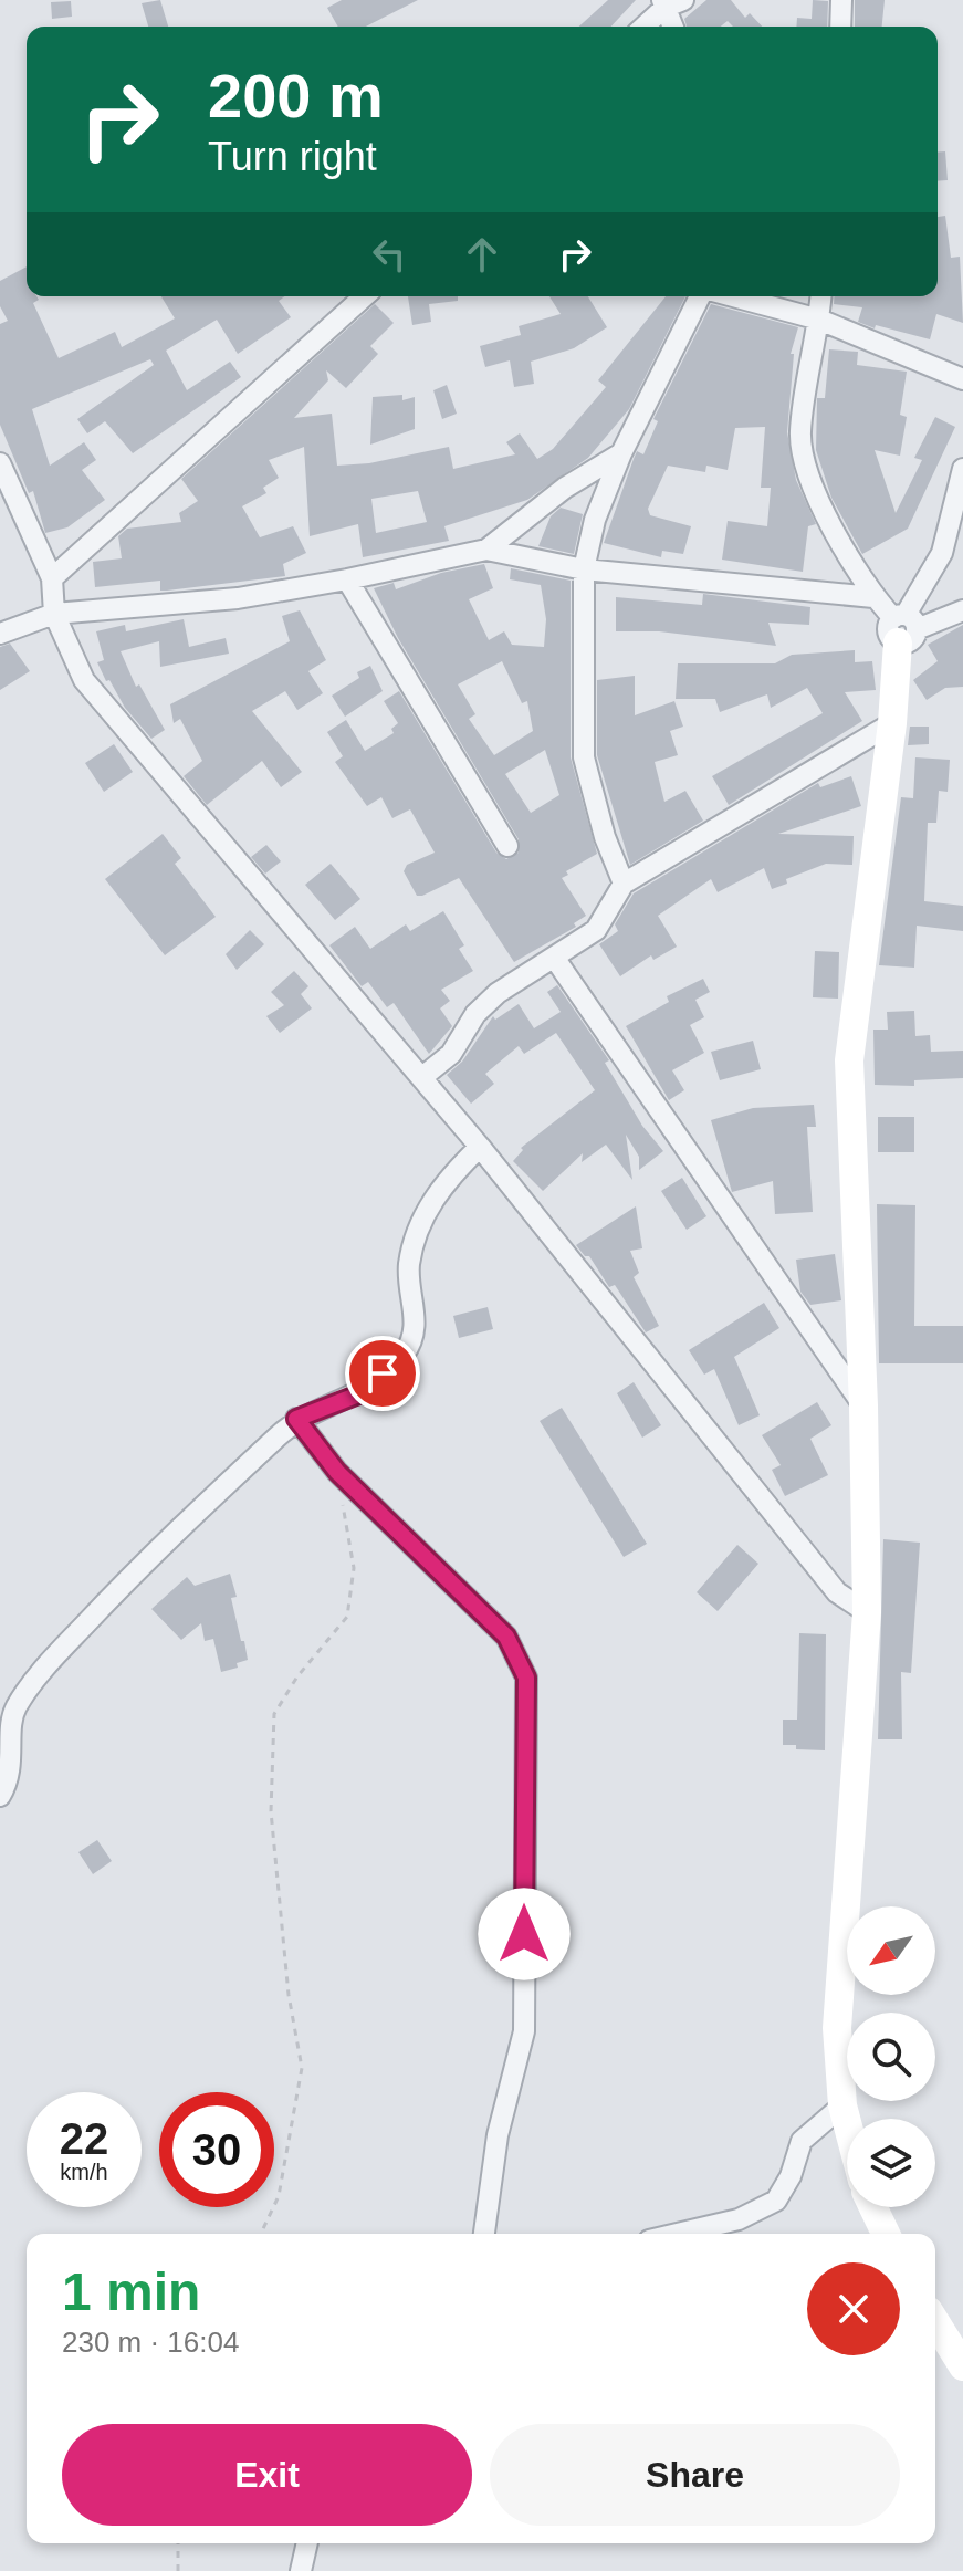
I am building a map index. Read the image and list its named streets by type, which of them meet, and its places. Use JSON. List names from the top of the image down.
{
  "north": "bottom left",
  "page": {
    "turn": ["200 m", "Turn right"],
    "speed": "22 km/h",
    "limit": "30",
    "heading": ["1 min", "230 m · 16:04"],
    "buttons": ["Exit", "Share"]
  }
}
